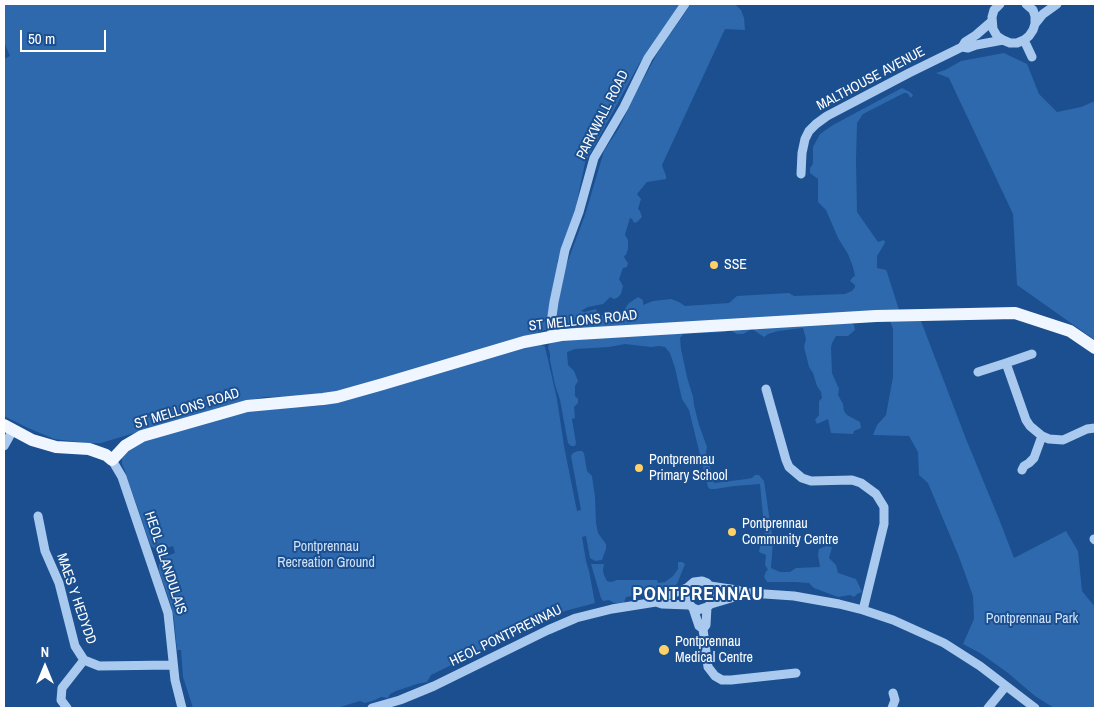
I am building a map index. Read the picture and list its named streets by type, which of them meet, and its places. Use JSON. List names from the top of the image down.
{
  "streets": {
    "main road": ["ST MELLONS ROAD"],
    "street": [
      "MALTHOUSE AVENUE",
      "PARKWALL ROAD",
      "HEOL GLANDULAIS",
      "MAES Y HEDYDD",
      "HEOL PONTPRENNAU"
    ]
  },
  "crossings": [
    ["PARKWALL ROAD", "ST MELLONS ROAD"],
    ["ST MELLONS ROAD", "HEOL GLANDULAIS"],
    ["HEOL GLANDULAIS", "MAES Y HEDYDD"]
  ],
  "districts": ["PONTPRENNAU"],
  "parks": ["Pontprennau Recreation Ground", "Pontprennau Park"],
  "places": [
    "SSE",
    "Pontprennau Primary School",
    "Pontprennau Community Centre",
    "Pontprennau Medical Centre"
  ],
  "scale_bar": "50 m",
  "north": "top"
}
